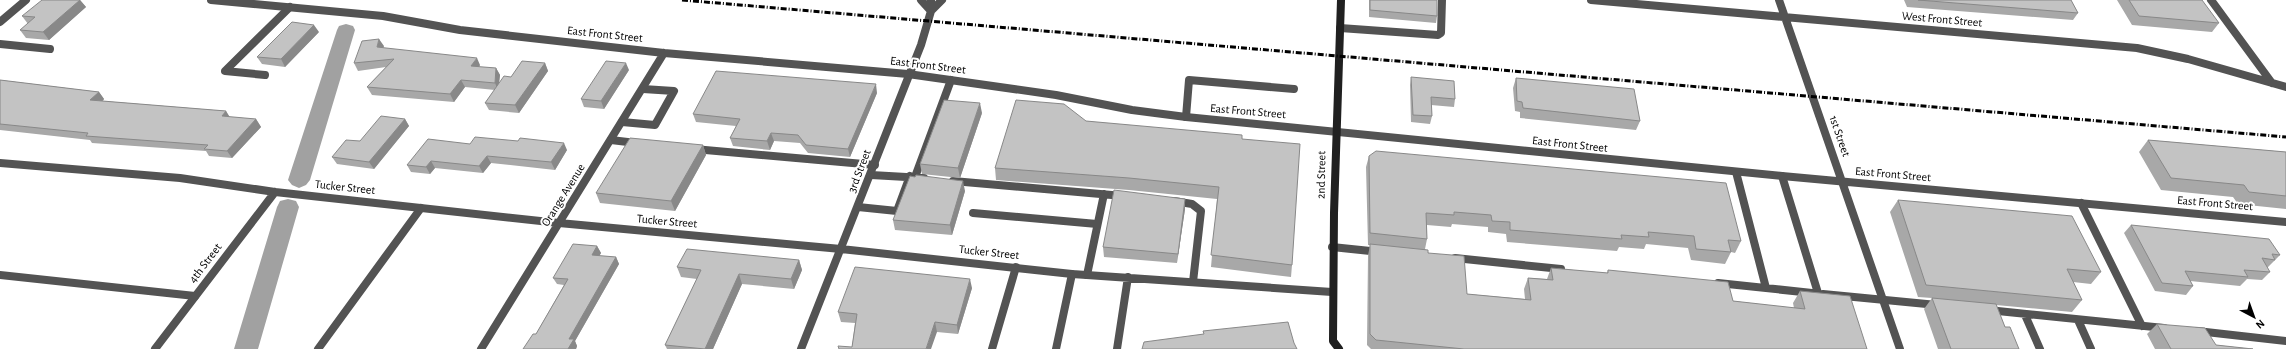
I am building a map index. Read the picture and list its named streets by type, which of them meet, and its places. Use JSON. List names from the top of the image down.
{
  "streets": {
    "main road": ["2nd Street"],
    "street": [
      "West Front Street",
      "East Front Street",
      "1st Street",
      "3rd Street",
      "Tucker Street",
      "Orange Avenue",
      "4th Street"
    ]
  },
  "crossings": [
    ["West Front Street", "1st Street"],
    ["East Front Street", "1st Street"],
    ["East Front Street", "3rd Street"],
    ["East Front Street", "2nd Street"],
    ["East Front Street", "Orange Avenue"],
    ["3rd Street", "Tucker Street"],
    ["2nd Street", "Tucker Street"],
    ["Tucker Street", "Orange Avenue"],
    ["Tucker Street", "4th Street"]
  ],
  "north": "bottom right"
}
